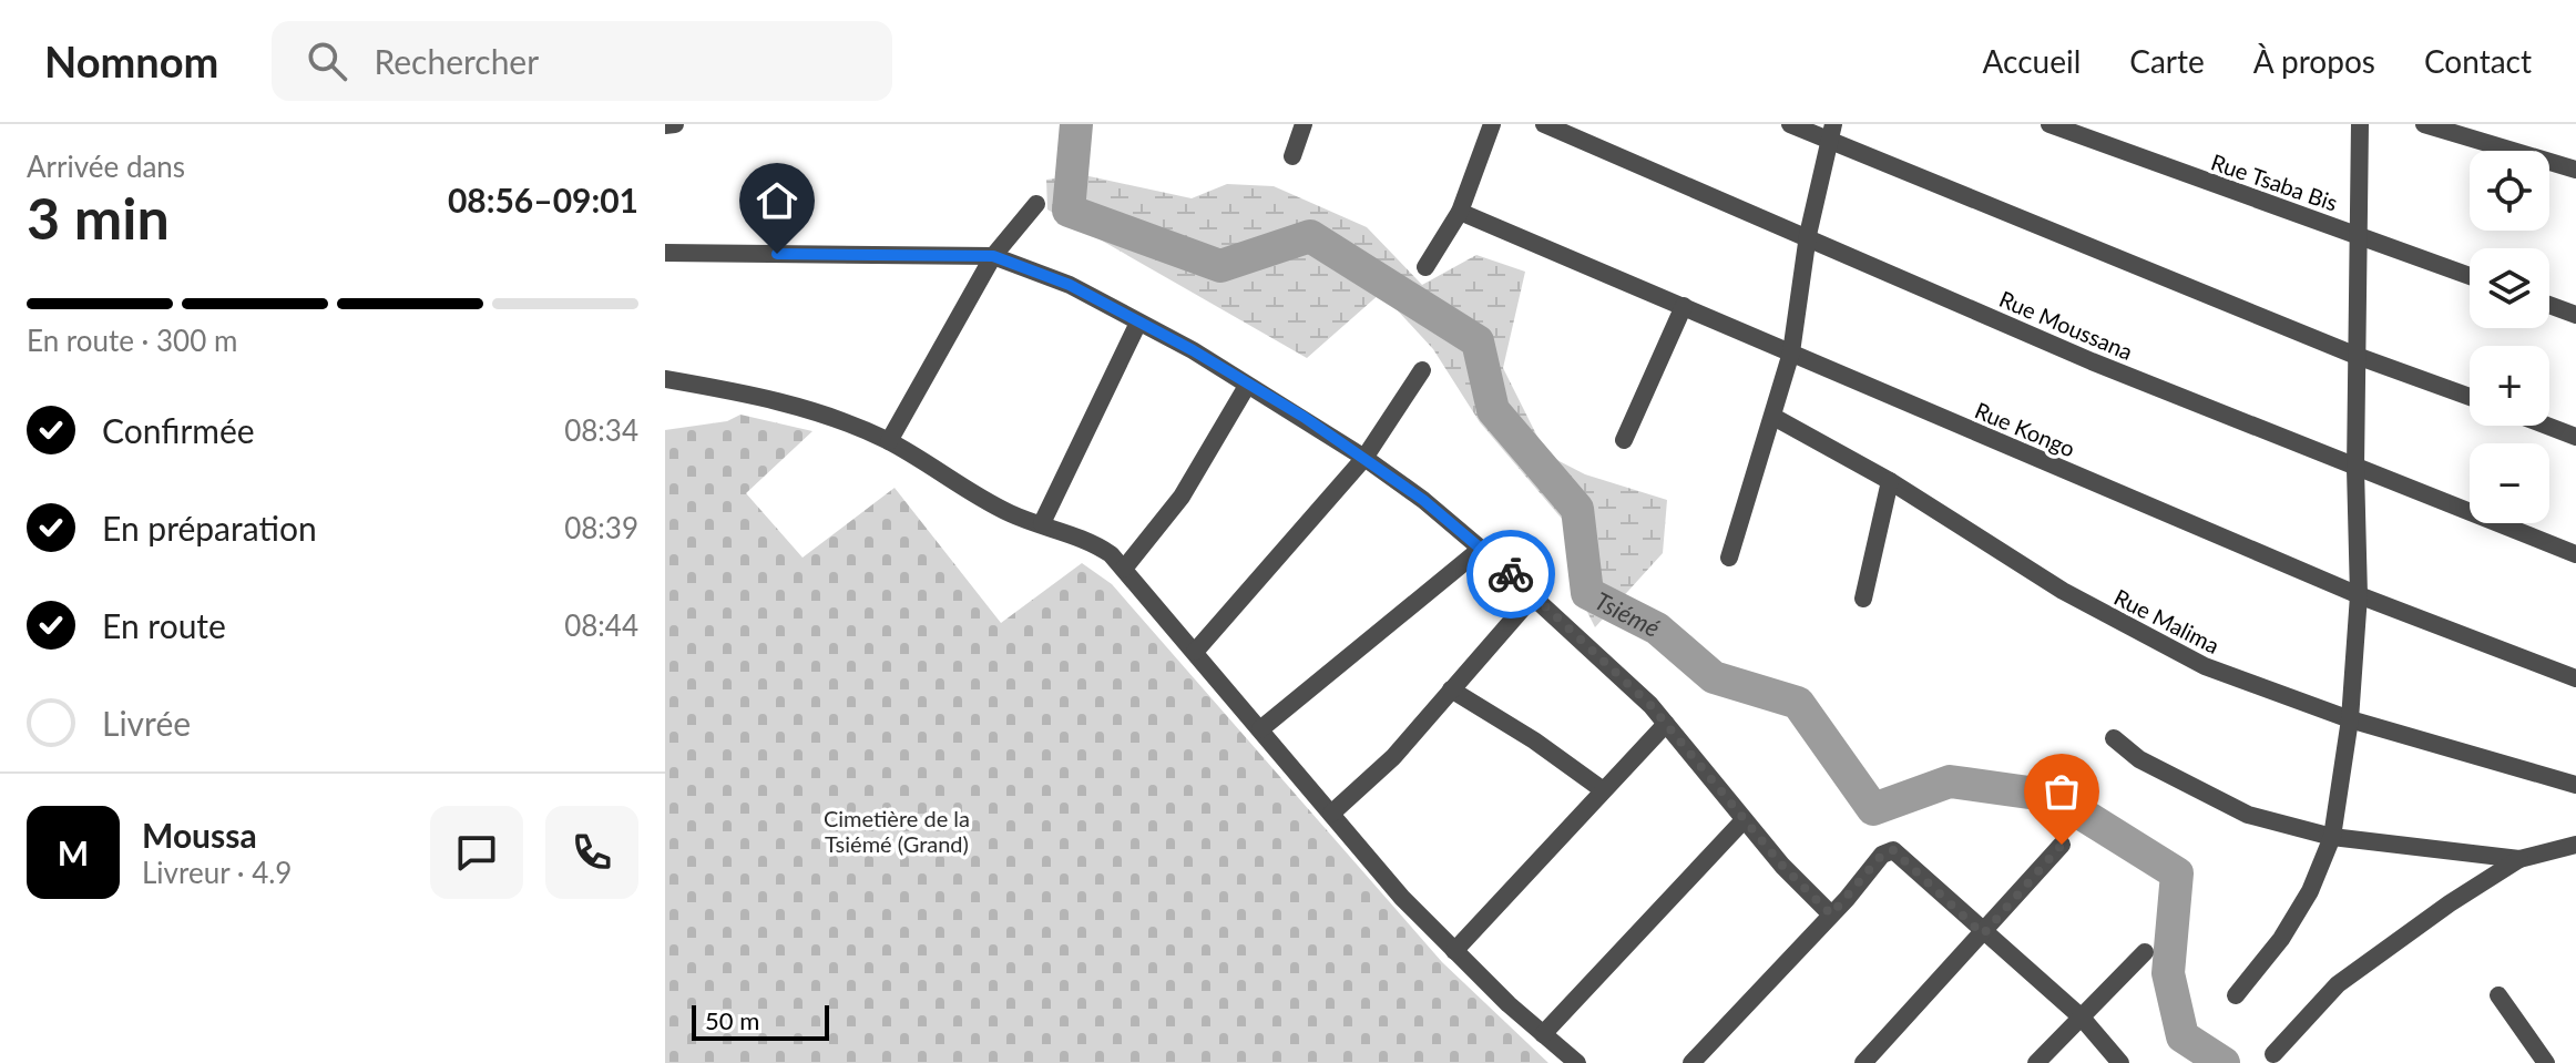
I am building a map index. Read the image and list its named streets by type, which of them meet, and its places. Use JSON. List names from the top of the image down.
{
  "streets": {
    "street": [
      "Rue Tsaba Bis",
      "Rue Moussana",
      "Rue Kongo",
      "Rue Malima"
    ]
  },
  "water": ["Tsiémé"],
  "parks": ["Cimetière de la Tsiémé (Grand)"],
  "scale_bar": "50 m",
  "page": {
    "header": "Nomnom",
    "search": "Rechercher",
    "nav": [
      "Accueil",
      "Carte",
      "À propos",
      "Contact"
    ],
    "heading": ["3 min", "Arrivée dans", "08:56–09:01"],
    "panel": ["Moussa", "Livreur · 4.9"],
    "map_buttons": ["+", "−"],
    "bar": "En route · 300 m",
    "list": [
      ["Confirmée", "08:34"],
      ["En préparation", "08:39"],
      ["En route", "08:44"],
      "Livrée"
    ],
    "round": "M",
    "scale": "50 m"
  }
}
